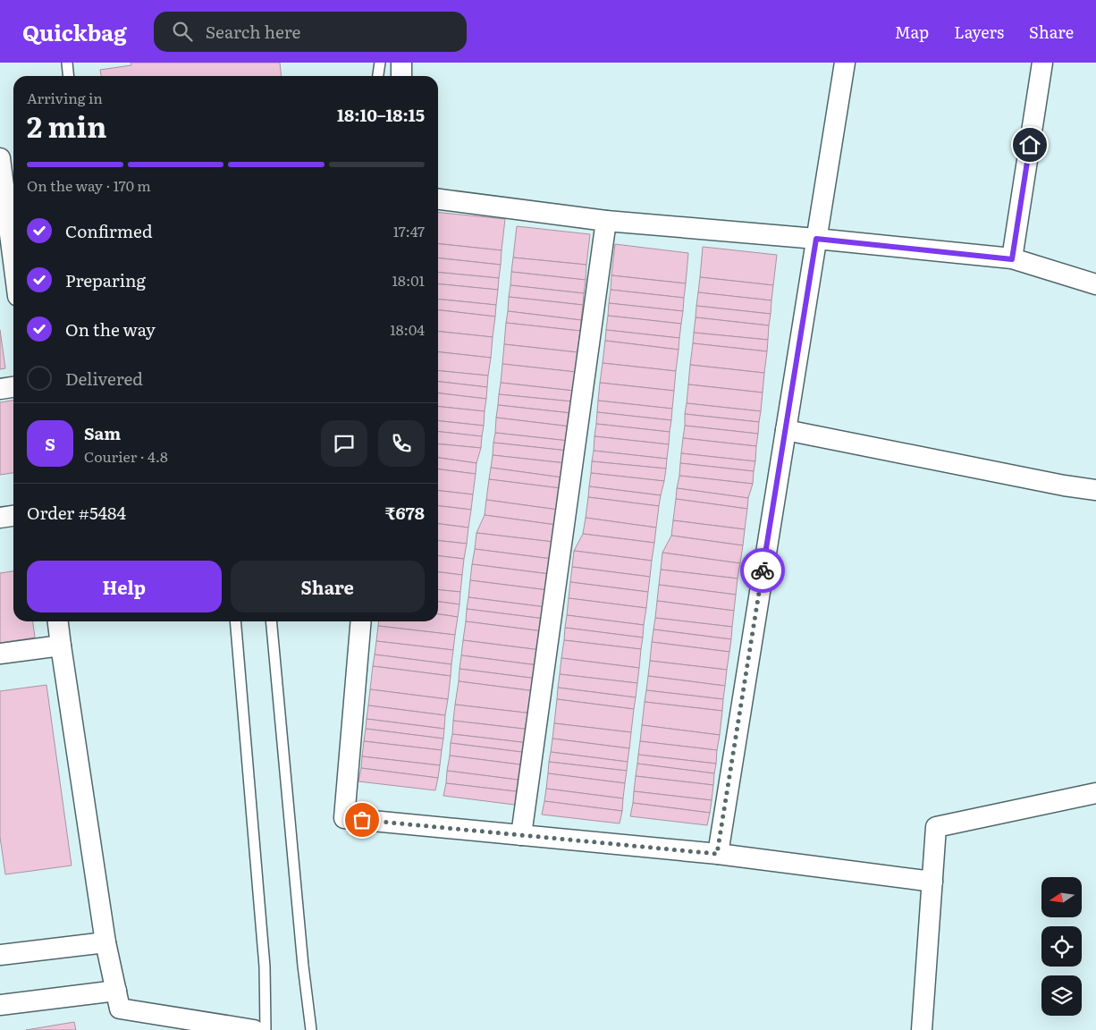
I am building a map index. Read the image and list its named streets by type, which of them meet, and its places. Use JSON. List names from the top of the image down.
{
  "north": "left",
  "page": {
    "header": "Quickbag",
    "search": "Search here",
    "nav": ["Map", "Layers", "Share"],
    "heading": ["2 min", "Arriving in", "18:10–18:15"],
    "panel": [
      "Sam",
      "Courier · 4.8",
      "Order #5484",
      "₹678"
    ],
    "bar": "On the way · 170 m",
    "list": [
      ["Confirmed", "17:47"],
      ["Preparing", "18:01"],
      ["On the way", "18:04"],
      "Delivered"
    ],
    "round": "S",
    "buttons": ["Help", "Share"]
  }
}
